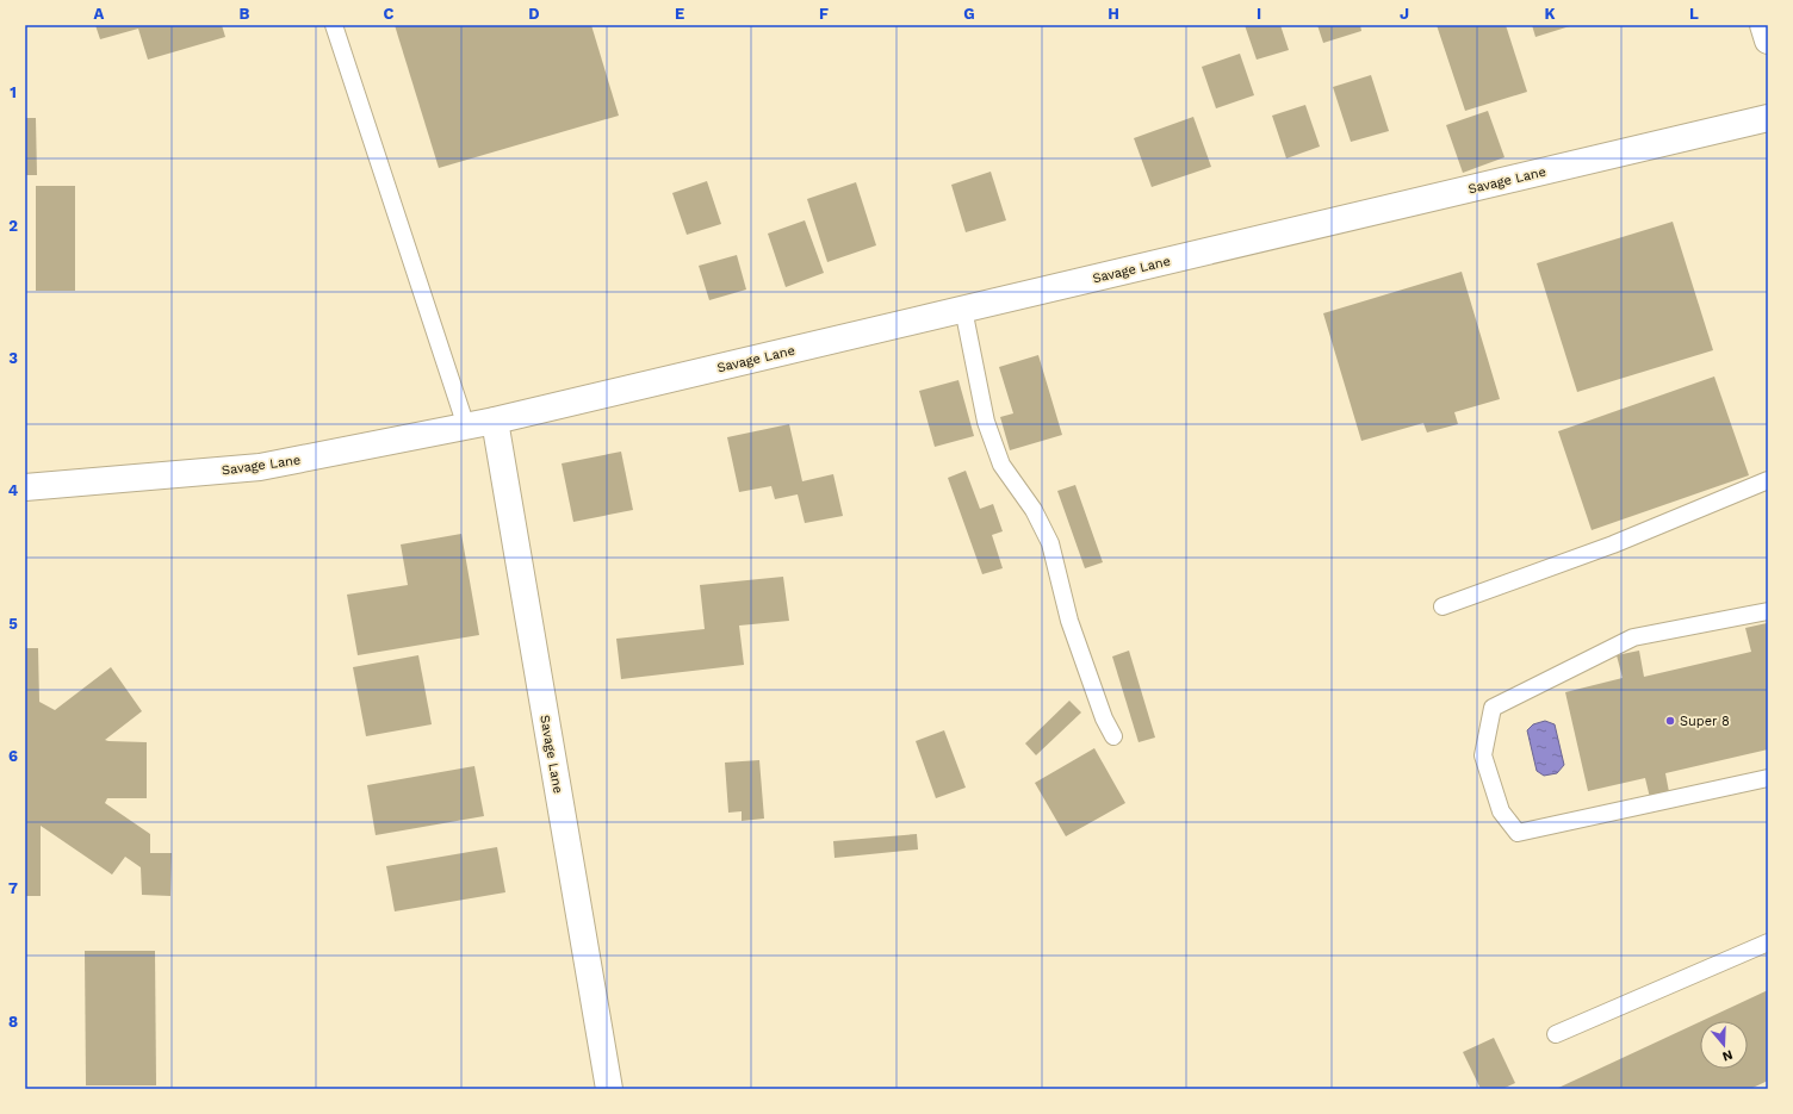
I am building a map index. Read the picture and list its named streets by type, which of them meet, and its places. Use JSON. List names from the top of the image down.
{
  "streets": {
    "street": ["Savage Lane"]
  },
  "places": ["Super 8"],
  "north": "bottom",
  "grid": {
    "columns": [
      "A",
      "B",
      "C",
      "D",
      "E",
      "F",
      "G",
      "H",
      "I",
      "J",
      "K",
      "L"
    ],
    "rows": [
      "1",
      "2",
      "3",
      "4",
      "5",
      "6",
      "7",
      "8"
    ]
  }
}
